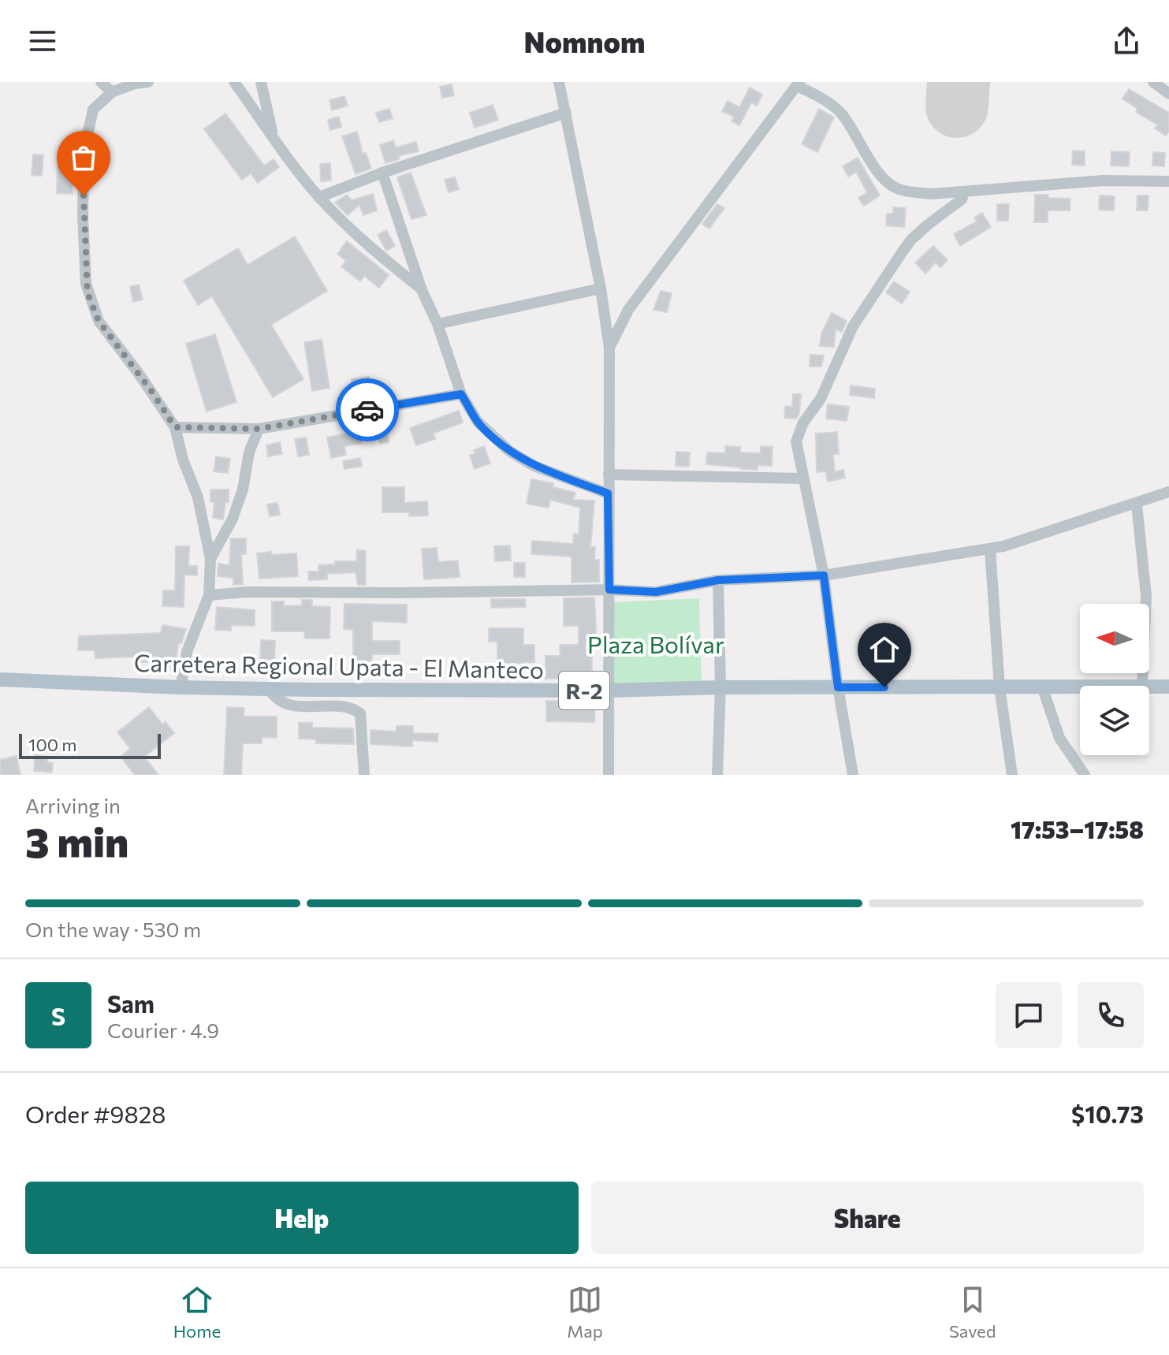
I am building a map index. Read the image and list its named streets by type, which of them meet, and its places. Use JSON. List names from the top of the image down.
{
  "streets": {
    "main road": ["Carretera Regional Upata - El Manteco", "R-2"]
  },
  "parks": ["Plaza Bolívar"],
  "scale_bar": "100 m",
  "north": "left",
  "page": {
    "header": "Nomnom",
    "scale": "100 m",
    "heading": ["3 min", "Arriving in", "17:53–17:58"],
    "panel": [
      "Sam",
      "Courier · 4.9",
      "Order #9828",
      "$10.73"
    ],
    "bar": "On the way · 530 m",
    "round": "S",
    "buttons": ["Help", "Share"],
    "tabs": ["Home", "Map", "Saved"]
  }
}
